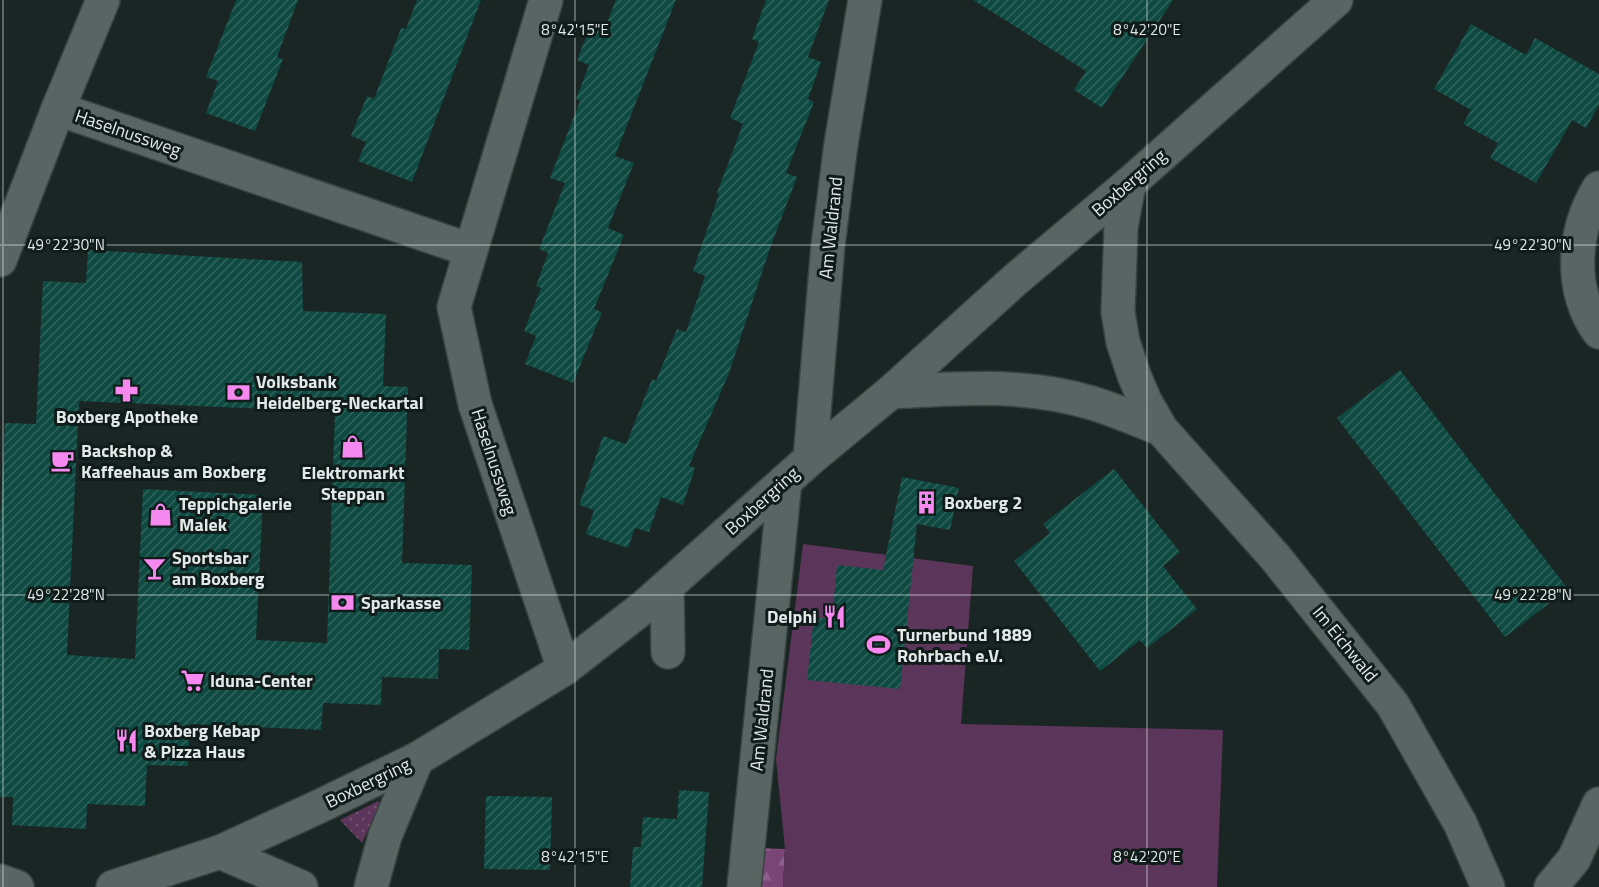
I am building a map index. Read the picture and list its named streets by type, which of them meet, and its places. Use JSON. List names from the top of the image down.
{
  "streets": {
    "street": [
      "Haselnussweg",
      "Boxbergring",
      "Am Waldrand",
      "Im Eichwald"
    ]
  },
  "crossings": [
    ["Haselnussweg", "Boxbergring"],
    ["Boxbergring", "Am Waldrand"],
    ["Boxbergring", "Im Eichwald"]
  ],
  "places": {
    "pharmacy": ["Boxberg Apotheke"],
    "bank": ["Volksbank Heidelberg-Neckartal", "Sparkasse"],
    "shop": ["Elektromarkt Steppan", "Teppichgalerie Malek"],
    "cafe": ["Backshop & Kaffeehaus am Boxberg"],
    "building": ["Boxberg 2"],
    "bar": ["Sportsbar am Boxberg"],
    "restaurant": ["Delphi", "Boxberg Kebap & Pizza Haus"],
    "sports": ["Turnerbund 1889 Rohrbach e.V."],
    "supermarket": ["Iduna-Center"]
  },
  "coordinates": [
    "8°42'15\"E",
    "8°42'20\"E",
    "49°22'30\"N",
    "49°22'28\"N"
  ]
}
